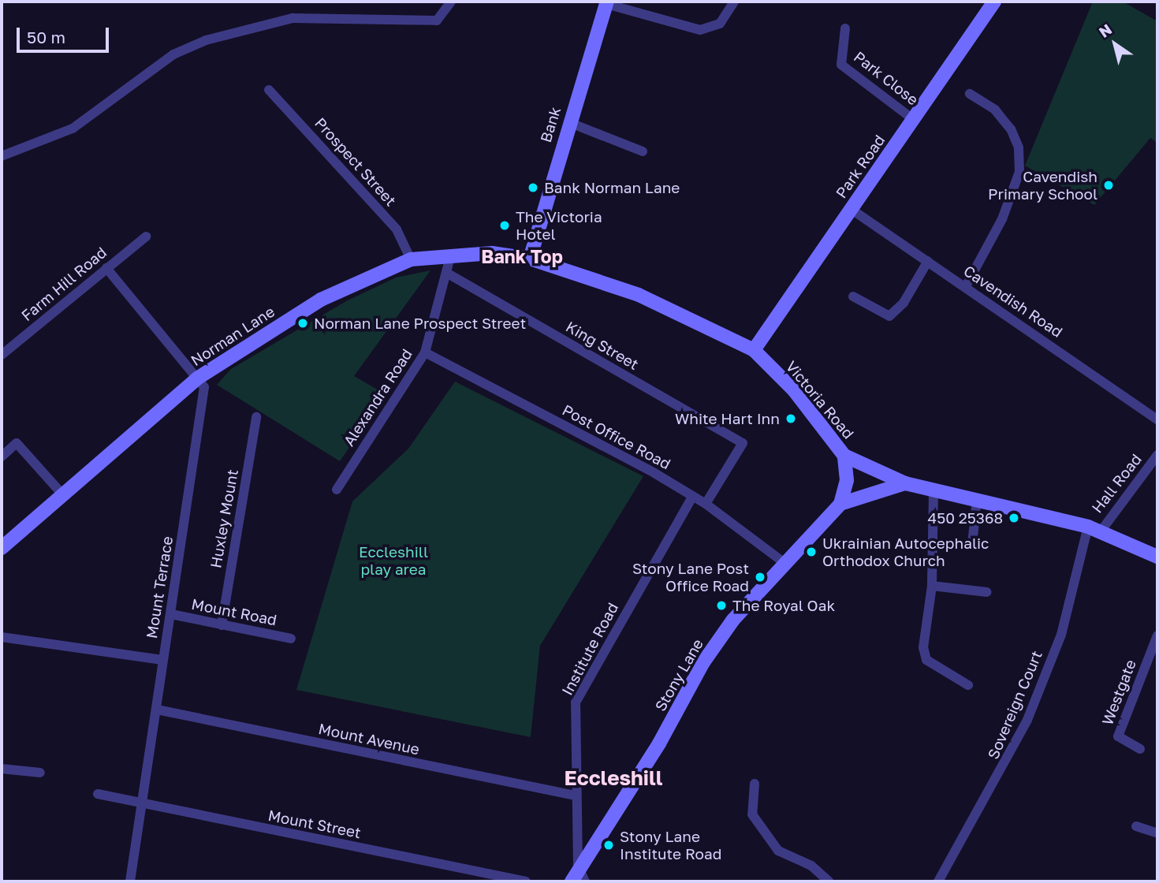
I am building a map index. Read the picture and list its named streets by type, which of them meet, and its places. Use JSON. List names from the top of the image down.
{
  "streets": {
    "street": [
      "Park Close",
      "Bank",
      "Prospect Street",
      "Park Road",
      "Farm Hill Road",
      "Cavendish Road",
      "Norman Lane",
      "King Street",
      "Alexandra Road",
      "Victoria Road",
      "Post Office Road",
      "Hall Road",
      "Huxley Mount",
      "Mount Terrace",
      "Mount Road",
      "Institute Road",
      "Stony Lane",
      "Westgate",
      "Sovereign Court",
      "Mount Avenue",
      "Mount Street"
    ]
  },
  "crossings": [
    ["Park Close", "Park Road"],
    ["Bank", "Norman Lane"],
    ["Bank", "Victoria Road"],
    ["Prospect Street", "Norman Lane"],
    ["Park Road", "Cavendish Road"],
    ["Park Road", "Victoria Road"],
    ["Norman Lane", "Alexandra Road"],
    ["Norman Lane", "Victoria Road"],
    ["Norman Lane", "Mount Terrace"],
    ["King Street", "Alexandra Road"],
    ["King Street", "Post Office Road"],
    ["Alexandra Road", "Post Office Road"],
    ["Victoria Road", "Hall Road"],
    ["Victoria Road", "Stony Lane"],
    ["Victoria Road", "Sovereign Court"],
    ["Post Office Road", "Institute Road"],
    ["Post Office Road", "Stony Lane"],
    ["Hall Road", "Sovereign Court"],
    ["Huxley Mount", "Mount Road"],
    ["Mount Terrace", "Mount Road"],
    ["Mount Terrace", "Mount Avenue"],
    ["Mount Terrace", "Mount Street"],
    ["Institute Road", "Stony Lane"],
    ["Institute Road", "Mount Avenue"]
  ],
  "districts": ["Bank Top", "Eccleshill"],
  "parks": ["Eccleshill play area"],
  "places": [
    "Cavendish Primary School",
    "Bank Norman Lane",
    "The Victoria Hotel",
    "Norman Lane Prospect Street",
    "White Hart Inn",
    "450 25368",
    "Ukrainian Autocephalic Orthodox Church",
    "Stony Lane Post Office Road",
    "The Royal Oak",
    "Stony Lane Institute Road"
  ],
  "scale_bar": "50 m",
  "north": "top left"
}
